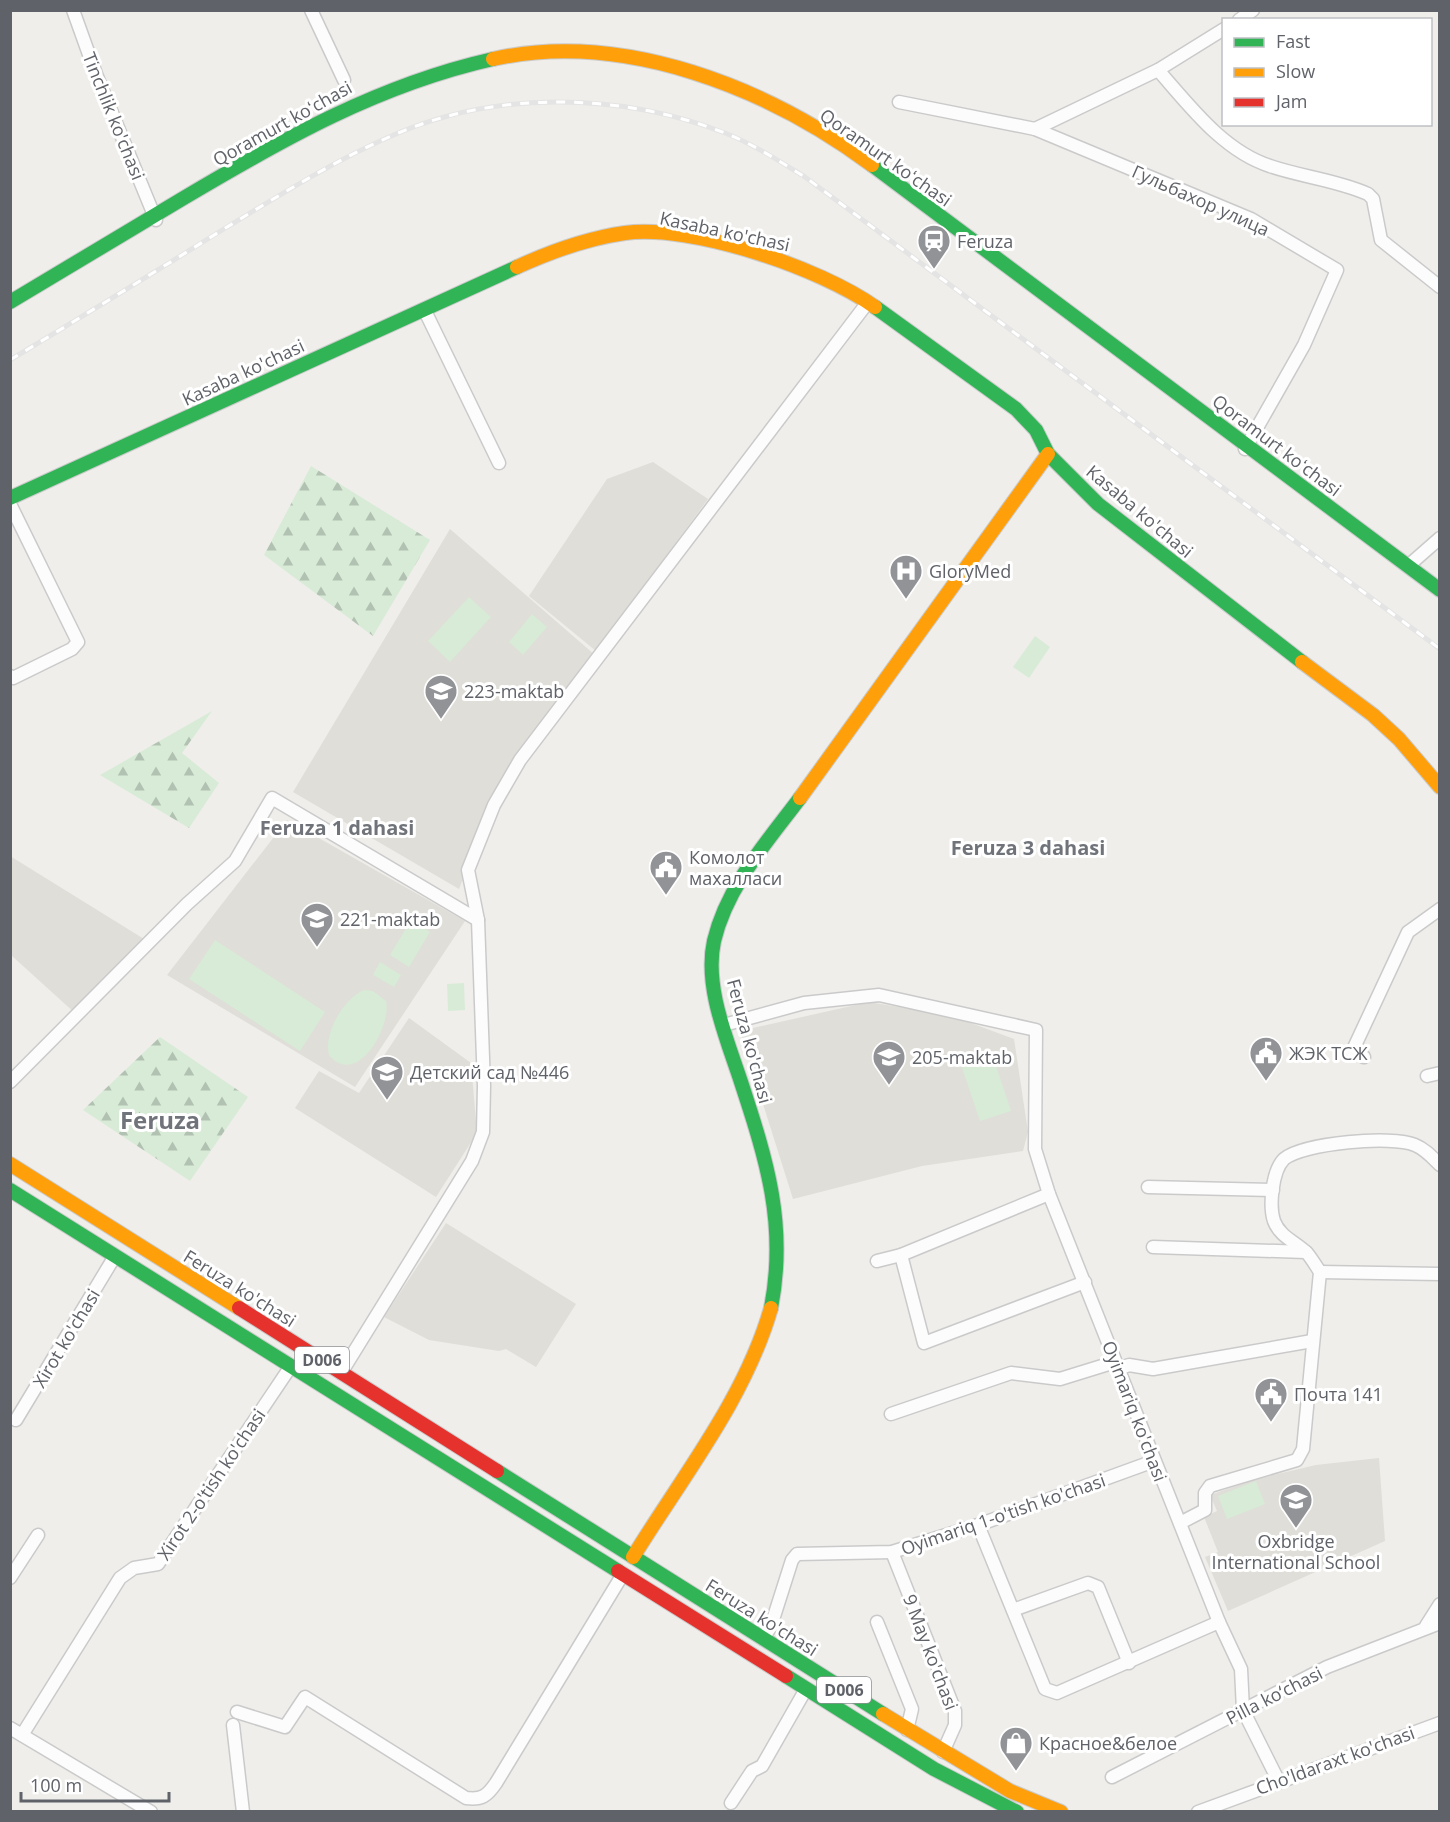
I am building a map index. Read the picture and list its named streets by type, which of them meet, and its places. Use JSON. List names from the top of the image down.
{
  "streets": {
    "main road": [
      "Qoramurt koʻchasi",
      "Kasaba ko'chasi",
      "Feruza ko'chasi",
      "D006"
    ],
    "street": [
      "Tinchlik ko'chasi",
      "Гульбахор улица",
      "Xirot ko'chasi",
      "Oyimariq ko'chasi",
      "Xirot 2-o'tish ko'chasi",
      "Oyimariq 1-o'tish ko'chasi",
      "9 May ko'chasi",
      "Pilla ko‘chasi",
      "Cho'ldaraxt ko'chasi"
    ]
  },
  "crossings": [
    ["Tinchlik ko'chasi", "Qoramurt koʻchasi"],
    ["Qoramurt koʻchasi", "Гульбахор улица"],
    ["Kasaba ko'chasi", "Feruza ko'chasi"],
    ["Feruza ko'chasi", "Xirot ko'chasi"],
    ["Feruza ko'chasi", "Oyimariq ko'chasi"],
    ["Feruza ko'chasi", "Xirot 2-o'tish ko'chasi"],
    ["Feruza ko'chasi", "Oyimariq 1-o'tish ko'chasi"],
    ["Feruza ko'chasi", "9 May ko'chasi"],
    ["Oyimariq ko'chasi", "Oyimariq 1-o'tish ko'chasi"],
    ["Oyimariq ko'chasi", "Pilla ko‘chasi"],
    ["Oyimariq ko'chasi", "Cho'ldaraxt ko'chasi"],
    ["Oyimariq 1-o'tish ko'chasi", "9 May ko'chasi"]
  ],
  "districts": ["Feruza 1 dahasi", "Feruza 3 dahasi", "Feruza"],
  "places": {
    "station": ["Feruza"],
    "hospital": ["GloryMed"],
    "school or university": [
      "223-maktab",
      "221-maktab",
      "205-maktab",
      "Детский сад №446",
      "Oxbridge International School"
    ],
    "public building": ["Комолот махалласи", "ЖЭК ТСЖ", "Почта 141"],
    "shop": ["Красное&белое"]
  },
  "legend": ["Fast", "Slow", "Jam"],
  "scale_bar": "100 m"
}
